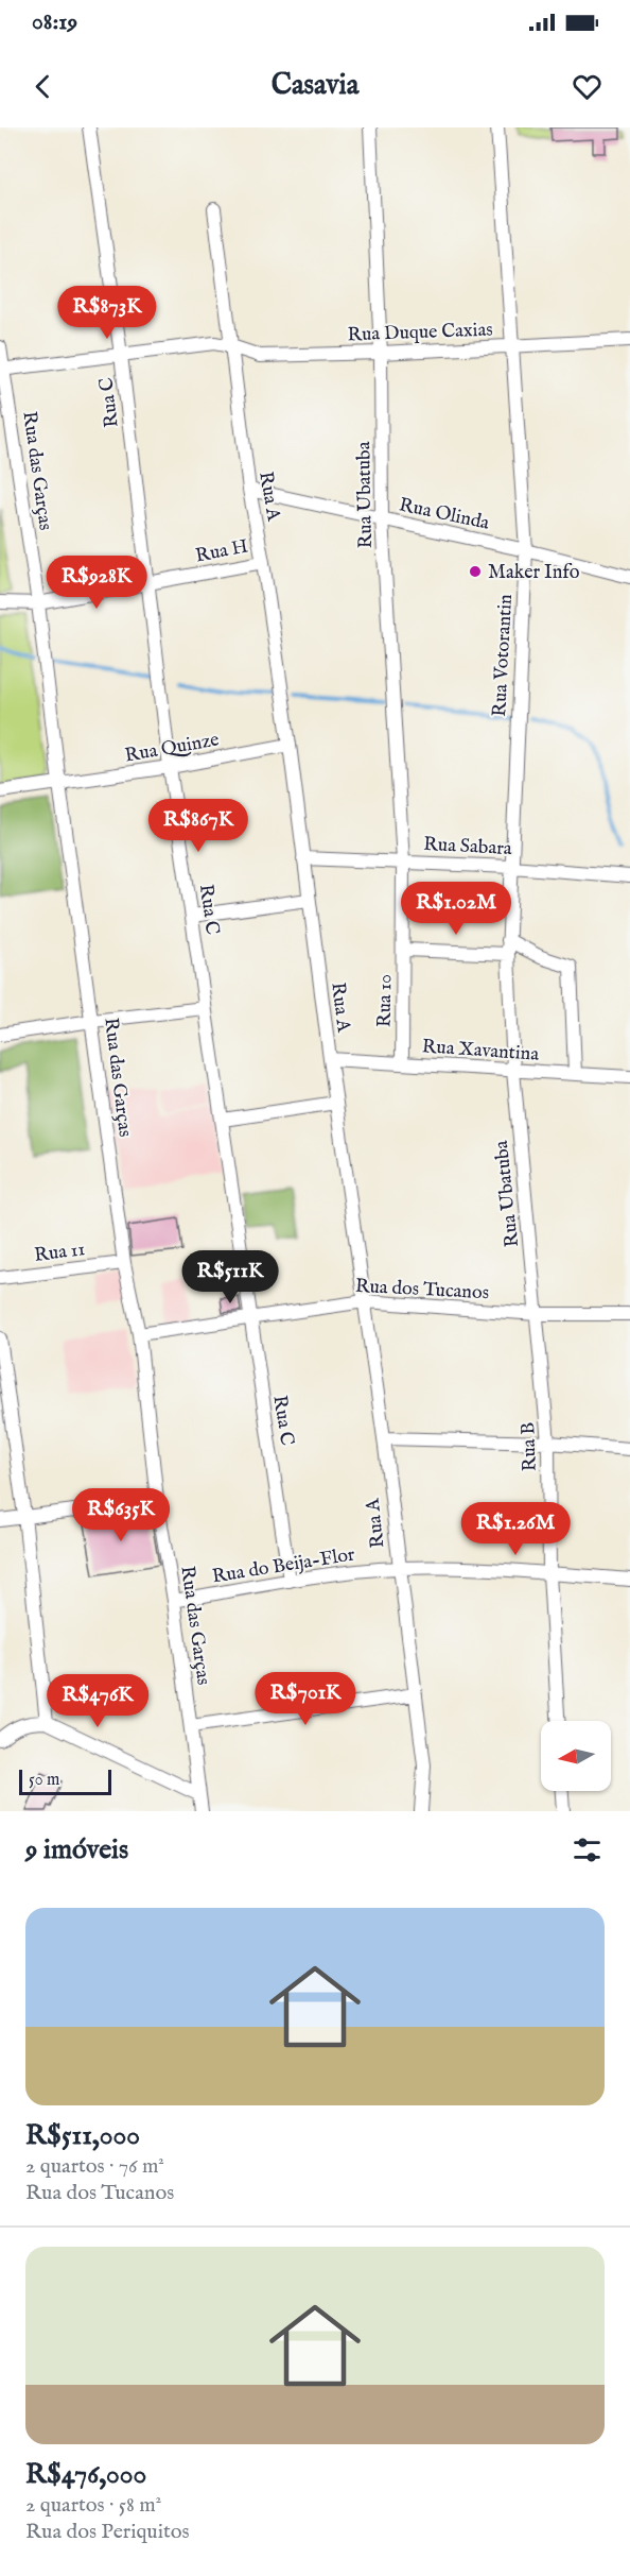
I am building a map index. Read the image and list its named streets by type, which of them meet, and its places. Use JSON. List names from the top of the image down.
{
  "streets": {
    "street": [
      "Rua Duque Caxias",
      "Rua C",
      "Rua das Garças",
      "Rua Ubatuba",
      "Rua A",
      "Rua Olinda",
      "Rua H",
      "Rua Votorantin",
      "Rua Quinze",
      "Rua Sabara",
      "Rua 10",
      "Rua Xavantina",
      "Rua 11",
      "Rua dos Tucanos",
      "Rua B",
      "Rua do Beija-Flor"
    ]
  },
  "crossings": [
    ["Rua Duque Caxias", "Rua C"],
    ["Rua Duque Caxias", "Rua das Garças"],
    ["Rua Duque Caxias", "Rua Ubatuba"],
    ["Rua Duque Caxias", "Rua A"],
    ["Rua Duque Caxias", "Rua Votorantin"],
    ["Rua C", "Rua H"],
    ["Rua C", "Rua Quinze"],
    ["Rua C", "Rua dos Tucanos"],
    ["Rua C", "Rua do Beija-Flor"],
    ["Rua das Garças", "Rua H"],
    ["Rua das Garças", "Rua Quinze"],
    ["Rua das Garças", "Rua 11"],
    ["Rua das Garças", "Rua dos Tucanos"],
    ["Rua das Garças", "Rua do Beija-Flor"],
    ["Rua Ubatuba", "Rua Olinda"],
    ["Rua Ubatuba", "Rua Votorantin"],
    ["Rua Ubatuba", "Rua Sabara"],
    ["Rua Ubatuba", "Rua 10"],
    ["Rua Ubatuba", "Rua Xavantina"],
    ["Rua Ubatuba", "Rua dos Tucanos"],
    ["Rua Ubatuba", "Rua B"],
    ["Rua A", "Rua Olinda"],
    ["Rua A", "Rua H"],
    ["Rua A", "Rua Quinze"],
    ["Rua A", "Rua Sabara"],
    ["Rua A", "Rua Xavantina"],
    ["Rua A", "Rua dos Tucanos"],
    ["Rua A", "Rua do Beija-Flor"],
    ["Rua Olinda", "Rua Votorantin"],
    ["Rua Votorantin", "Rua Sabara"],
    ["Rua Votorantin", "Rua Xavantina"],
    ["Rua Sabara", "Rua 10"],
    ["Rua 10", "Rua Xavantina"],
    ["Rua dos Tucanos", "Rua B"],
    ["Rua B", "Rua do Beija-Flor"]
  ],
  "places": ["Maker Info"],
  "scale_bar": "50 m",
  "north": "left",
  "page": {
    "status": "08:19",
    "header": "Casavia",
    "price": [
      "R$873K",
      "R$928K",
      "R$867K",
      "R$1.02M",
      "R$511K",
      "R$635K",
      "R$1.26M",
      "R$701K",
      "R$476K"
    ],
    "scale": "50 m",
    "heading": "9 imóveis",
    "list": [
      {
        "name": "R$511,000",
        "note": "2 quartos · 76 m² · Rua dos Tucanos"
      },
      {
        "name": "R$476,000",
        "note": "2 quartos · 58 m² · Rua dos Periquitos"
      }
    ]
  }
}
